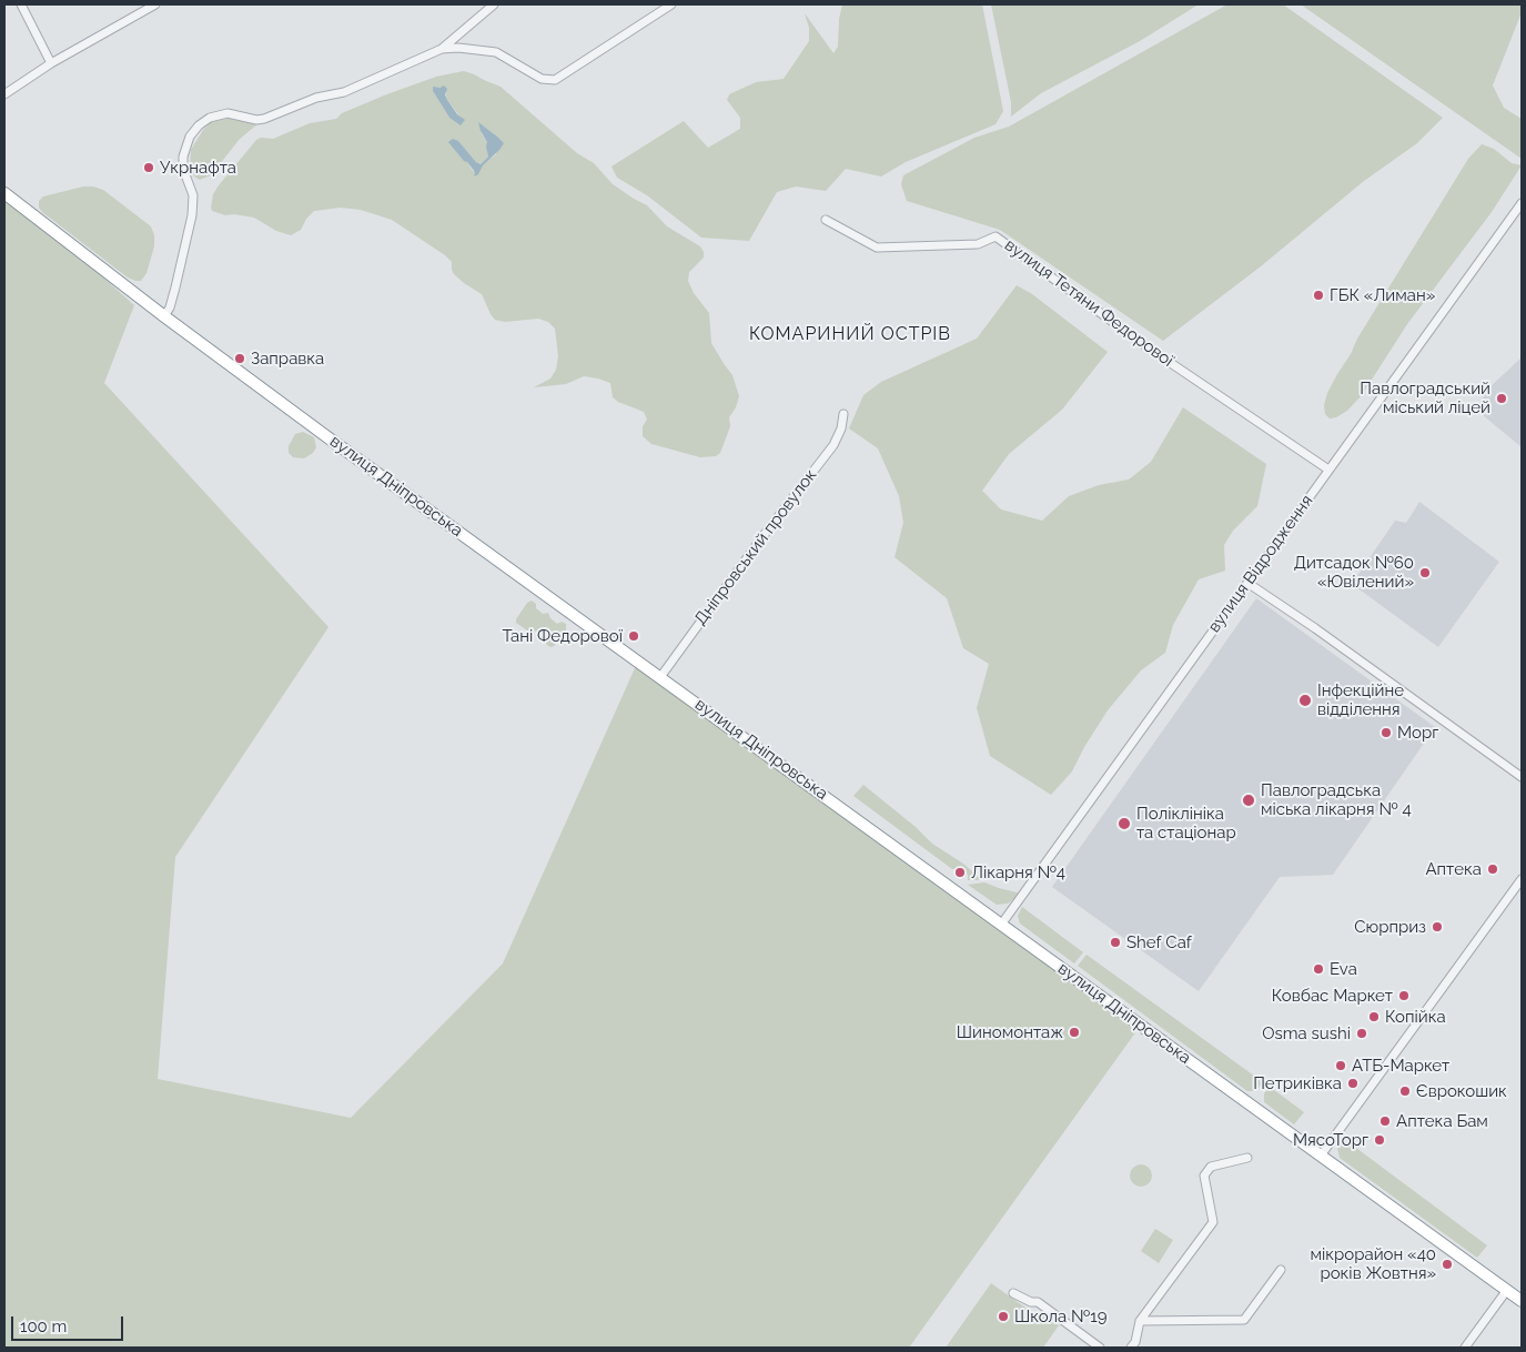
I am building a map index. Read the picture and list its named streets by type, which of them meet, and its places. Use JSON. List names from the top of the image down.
{
  "streets": {
    "highway": ["вулиця Дніпровська"],
    "street": ["вулиця Тетяни Федорової", "Дніпровський провулок", "вулиця Відродження"]
  },
  "crossings": [
    ["вулиця Тетяни Федорової", "вулиця Відродження"],
    ["вулиця Дніпровська", "Дніпровський провулок"],
    ["вулиця Дніпровська", "вулиця Відродження"]
  ],
  "districts": ["КОМАРИНИЙ ОСТРІВ"],
  "places": [
    "Укрнафта",
    "ГБК «Лиман»",
    "Заправка",
    "Павлоградський міський ліцей",
    "Дитсадок №60 «Ювілений»",
    "Тані Федорової",
    "Інфекційне відділення",
    "Морг",
    "Павлоградська міська лікарня № 4",
    "Поліклініка та стаціонар",
    "Аптека",
    "Лікарня №4",
    "Сюрприз",
    "Shef Caf",
    "Eva",
    "Ковбас Маркет",
    "Копiйка",
    "Шиномонтаж",
    "Osma sushi",
    "АТБ-Маркет",
    "Петриківка",
    "Єврокошик",
    "Аптека Бам",
    "МясоТорг",
    "мікрорайон «40 років Жовтня»",
    "Школа №19"
  ],
  "scale_bar": "100 m"
}
